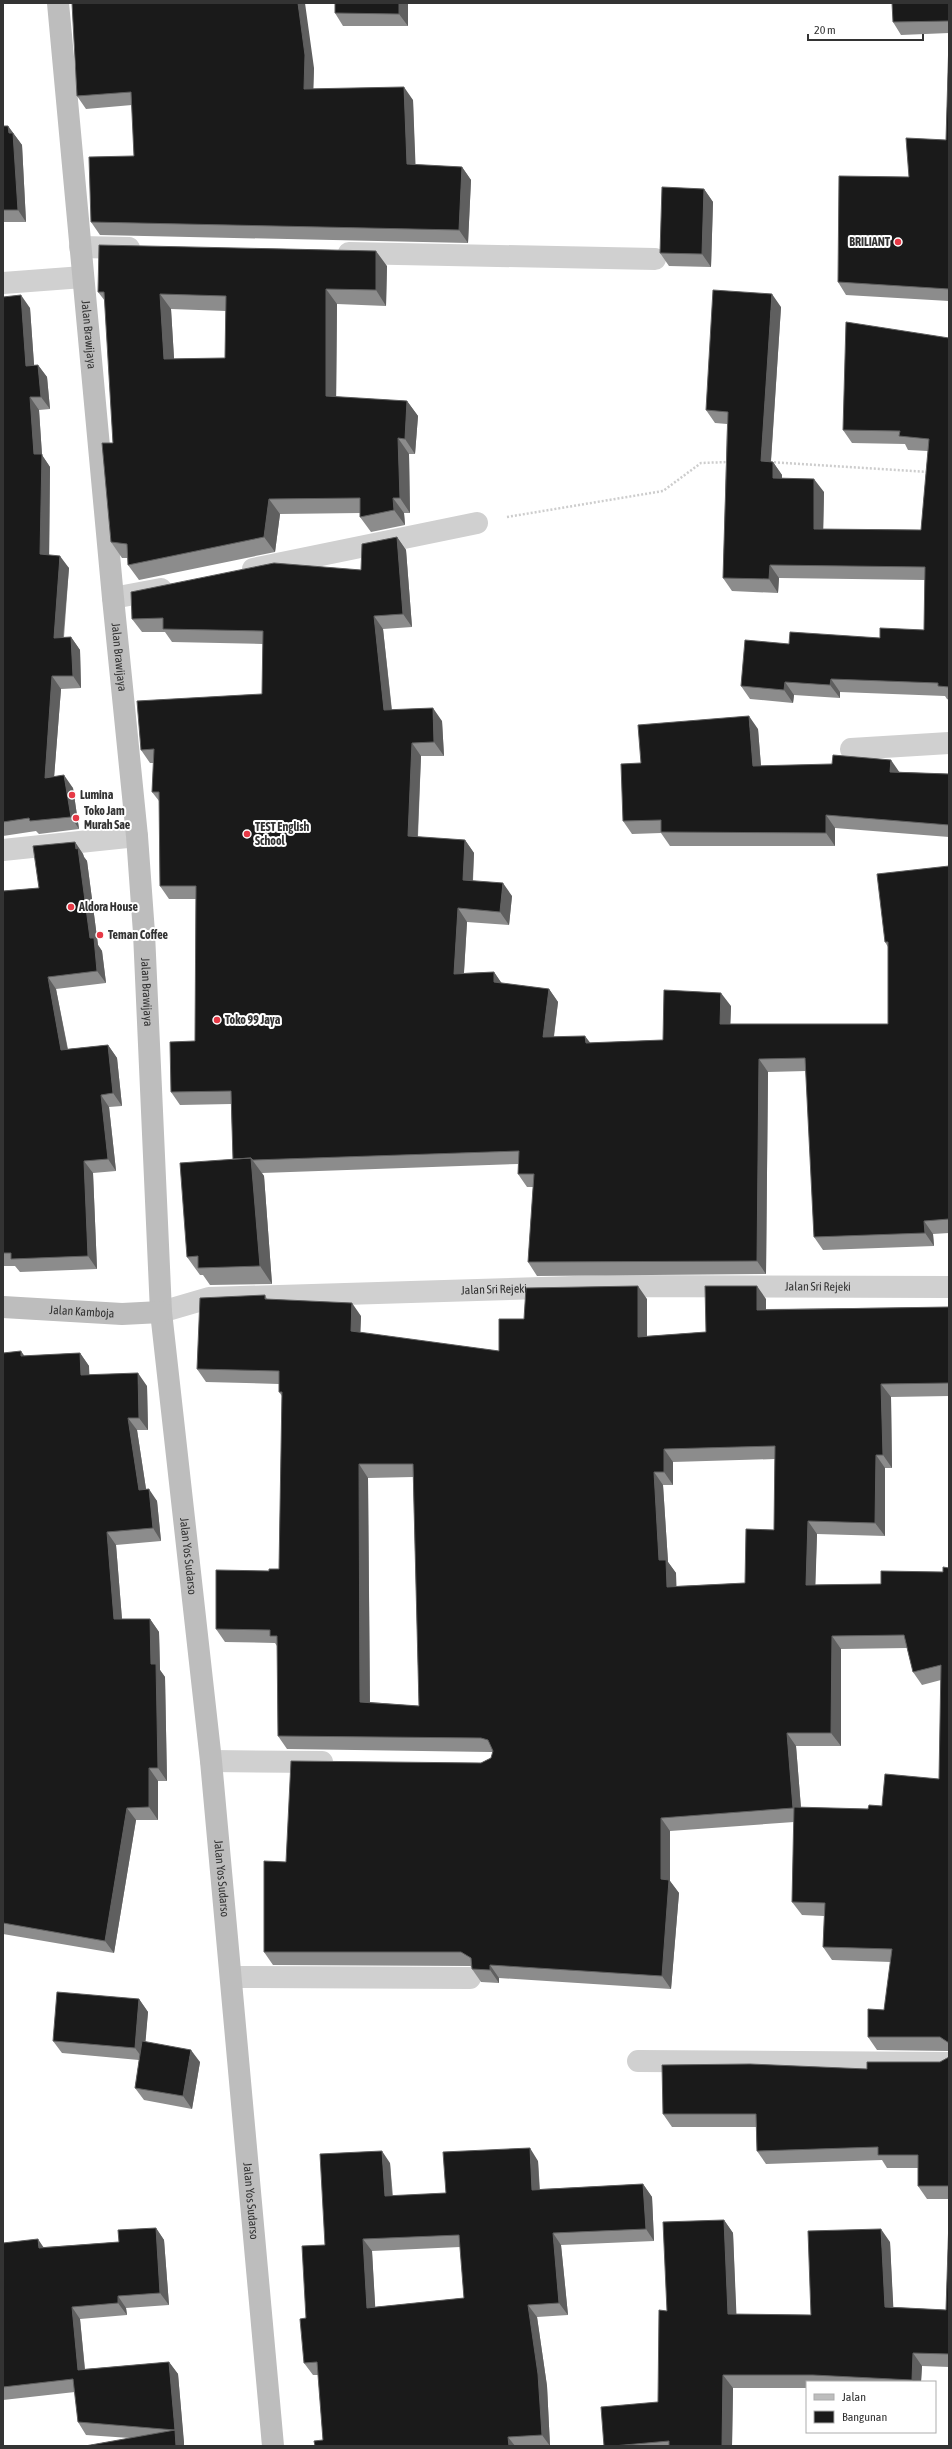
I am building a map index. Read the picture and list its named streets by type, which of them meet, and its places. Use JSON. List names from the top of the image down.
{
  "streets": {
    "main road": ["Jalan Brawijaya", "Jalan Kamboja", "Jalan Yos Sudarso"],
    "street": ["Jalan Sri Rejeki"]
  },
  "crossings": [
    ["Jalan Brawijaya", "Jalan Sri Rejeki"],
    ["Jalan Brawijaya", "Jalan Kamboja"],
    ["Jalan Brawijaya", "Jalan Yos Sudarso"],
    ["Jalan Sri Rejeki", "Jalan Kamboja"],
    ["Jalan Sri Rejeki", "Jalan Yos Sudarso"],
    ["Jalan Kamboja", "Jalan Yos Sudarso"]
  ],
  "places": [
    "BRILIANT",
    "Lumina",
    "Toko Jam Murah Sae",
    "TEST English School",
    "Aldora House",
    "Teman Coffee",
    "Toko 99 Jaya"
  ],
  "legend": ["Jalan", "Bangunan"],
  "scale_bar": "20 m"
}
